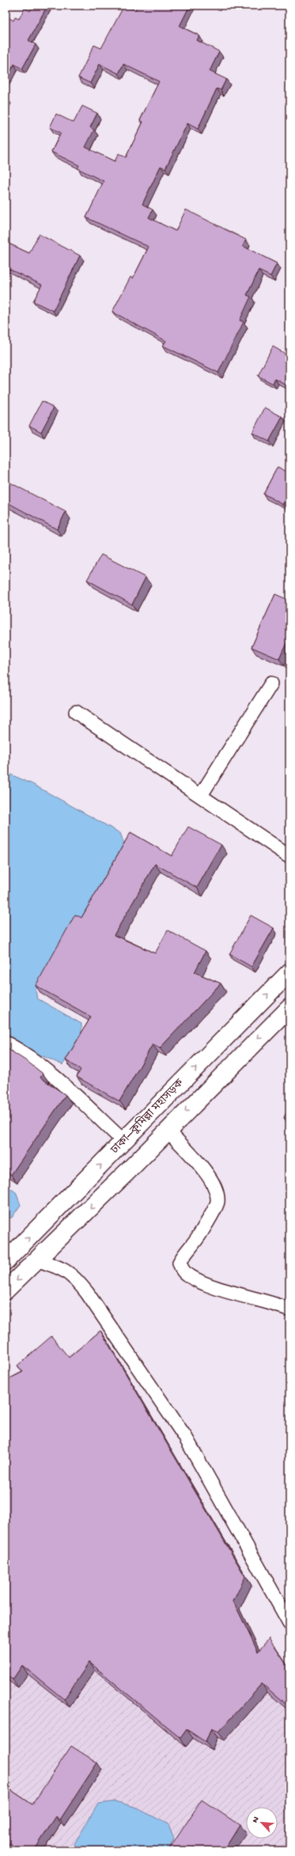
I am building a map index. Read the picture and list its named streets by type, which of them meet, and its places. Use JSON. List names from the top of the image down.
{
  "streets": {
    "highway": ["ঢাকা–কুমিল্লা মহাসড়ক"]
  },
  "north": "top left"
}
